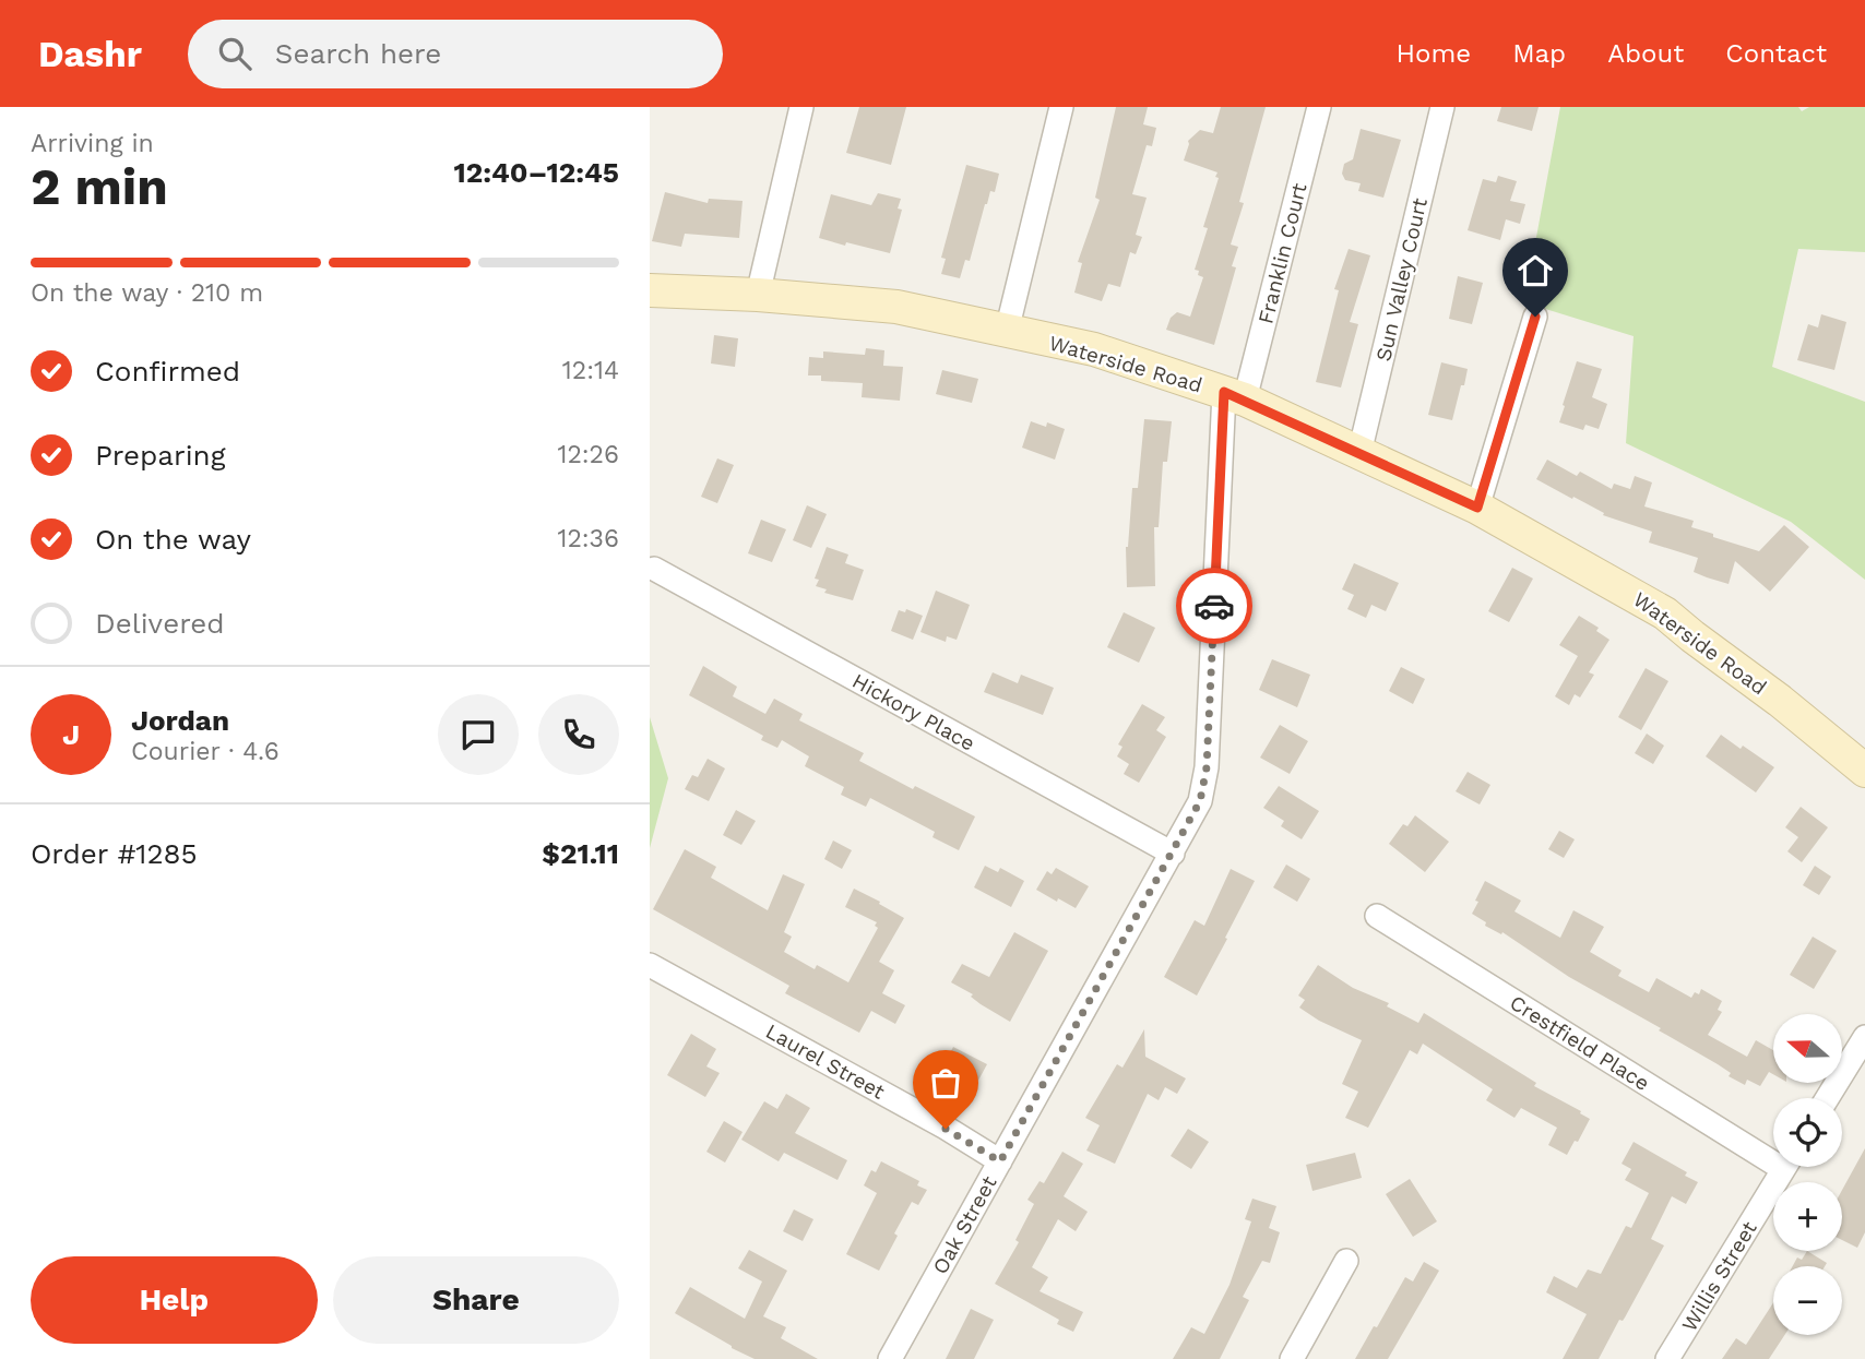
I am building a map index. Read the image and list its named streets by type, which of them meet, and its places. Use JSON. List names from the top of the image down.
{
  "streets": {
    "main road": ["Waterside Road"],
    "street": [
      "Franklin Court",
      "Sun Valley Court",
      "Hickory Place",
      "Crestfield Place",
      "Laurel Street",
      "Oak Street",
      "Willis Street"
    ]
  },
  "crossings": [
    ["Franklin Court", "Waterside Road"],
    ["Franklin Court", "Oak Street"],
    ["Sun Valley Court", "Waterside Road"],
    ["Hickory Place", "Oak Street"],
    ["Laurel Street", "Oak Street"]
  ],
  "north": "left",
  "page": {
    "header": "Dashr",
    "search": "Search here",
    "nav": [
      "Home",
      "Map",
      "About",
      "Contact"
    ],
    "heading": ["2 min", "Arriving in", "12:40–12:45"],
    "panel": [
      "Jordan",
      "Courier · 4.6",
      "Order #1285",
      "$21.11"
    ],
    "bar": "On the way · 210 m",
    "list": [
      ["Confirmed", "12:14"],
      ["Preparing", "12:26"],
      ["On the way", "12:36"],
      "Delivered"
    ],
    "round": "J",
    "map_buttons": ["+", "−"],
    "buttons": ["Help", "Share"]
  }
}
